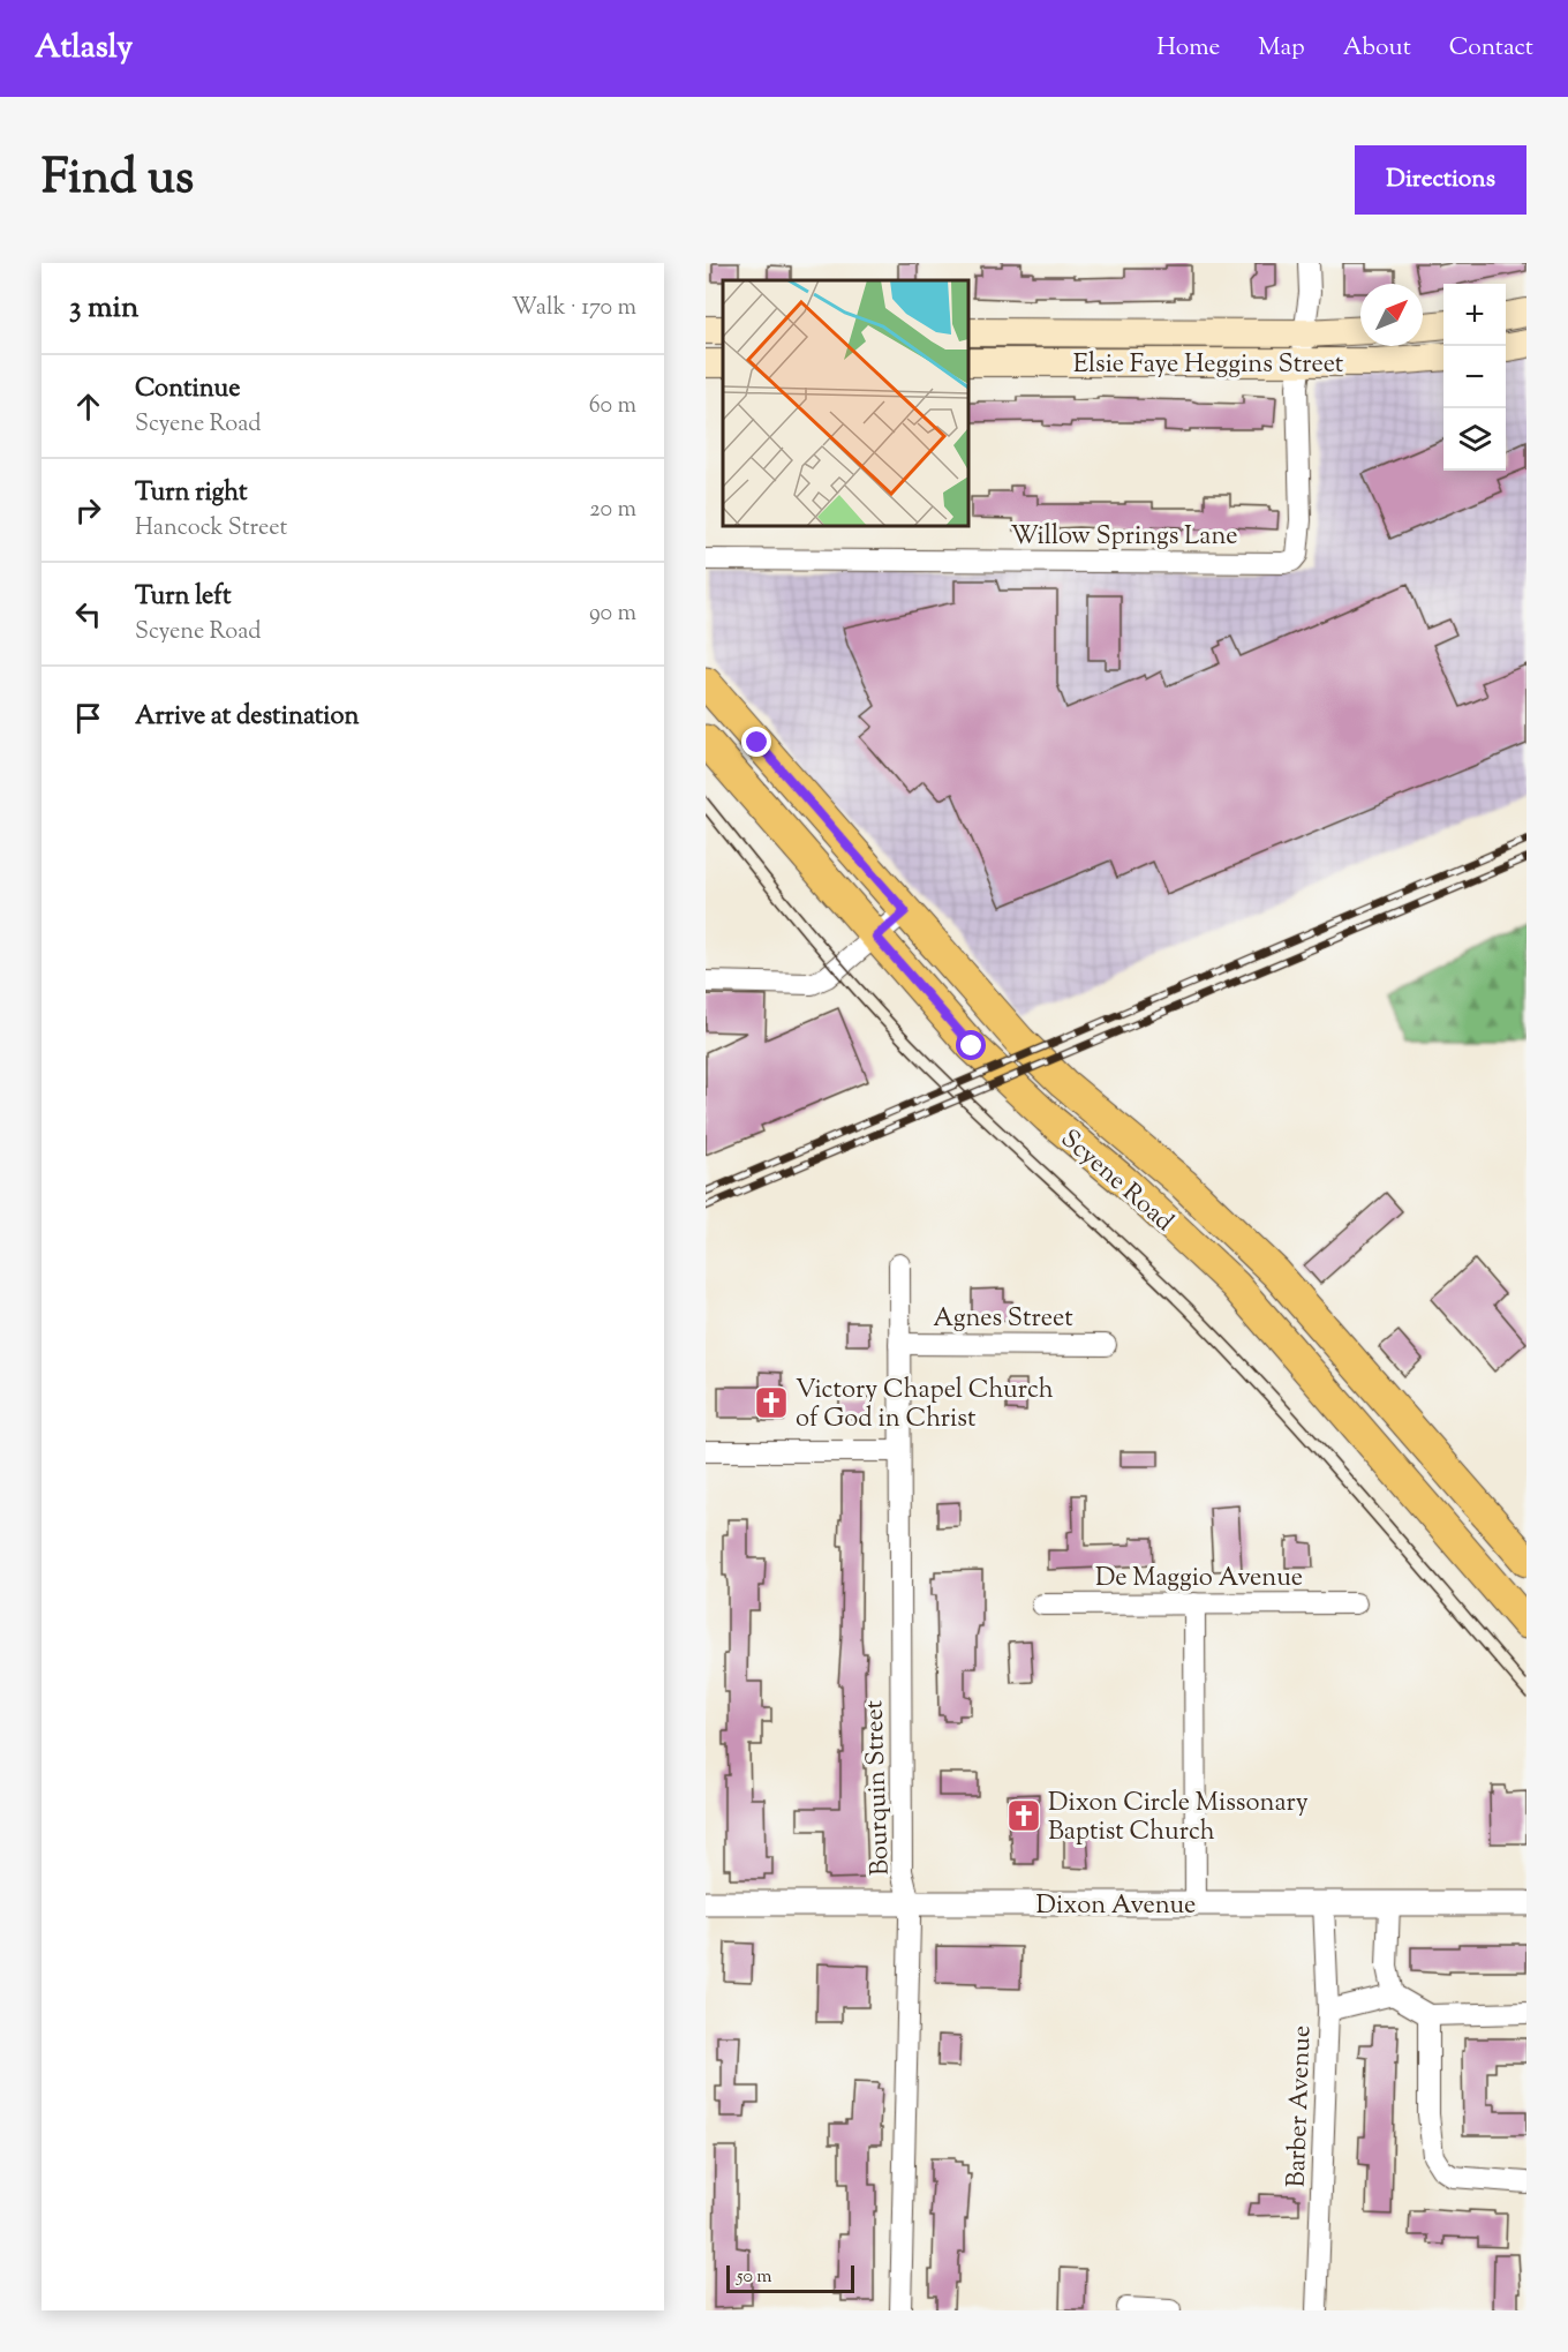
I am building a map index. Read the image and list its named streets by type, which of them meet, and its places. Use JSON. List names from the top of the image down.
{
  "streets": {
    "main road": ["Elsie Faye Heggins Street", "Scyene Road"],
    "street": [
      "Willow Springs Lane",
      "Agnes Street",
      "De Maggio Avenue",
      "Bourquin Street",
      "Dixon Avenue",
      "Barber Avenue"
    ]
  },
  "crossings": [
    ["Elsie Faye Heggins Street", "Willow Springs Lane"],
    ["Agnes Street", "Bourquin Street"],
    ["Bourquin Street", "Dixon Avenue"],
    ["Dixon Avenue", "Barber Avenue"]
  ],
  "places": {
    "church": ["Victory Chapel Church of God in Christ", "Dixon Circle Missonary Baptist Church"]
  },
  "scale_bar": "50 m",
  "north": "top right",
  "page": {
    "header": "Atlasly",
    "nav": [
      "Home",
      "Map",
      "About",
      "Contact"
    ],
    "title": "Find us",
    "buttons": "Directions",
    "heading": ["3 min", "Walk · 170 m"],
    "map_buttons": ["+", "−"],
    "list": [
      ["Continue", "Scyene Road", "60 m"],
      ["Turn right", "Hancock Street", "20 m"],
      ["Turn left", "Scyene Road", "90 m"],
      "Arrive at destination"
    ],
    "scale": "50 m"
  }
}
